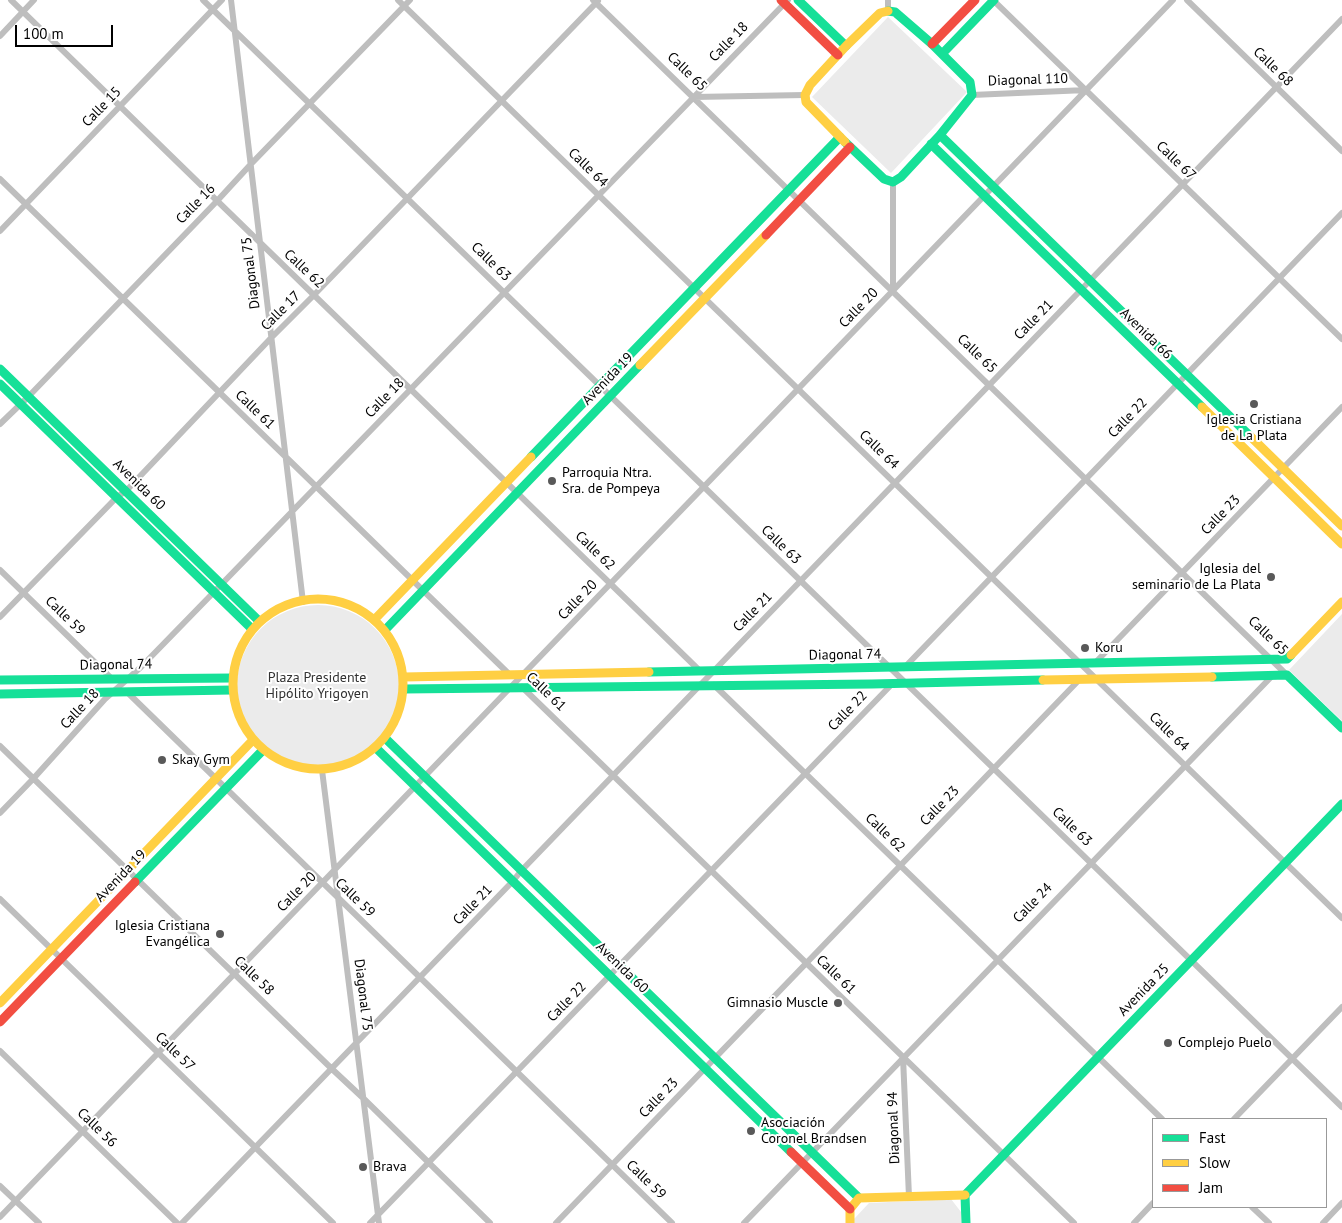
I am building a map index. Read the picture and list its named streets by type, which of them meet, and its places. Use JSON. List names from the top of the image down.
{
  "streets": {
    "main road": [
      "Calle 65",
      "Avenida 66",
      "Avenida 19",
      "Avenida 60",
      "Diagonal 74",
      "Avenida 25"
    ],
    "street": [
      "Calle 18",
      "Calle 68",
      "Diagonal 110",
      "Calle 15",
      "Calle 67",
      "Calle 64",
      "Calle 16",
      "Calle 63",
      "Calle 62",
      "Diagonal 75",
      "Calle 20",
      "Calle 17",
      "Calle 21",
      "Calle 61",
      "Calle 22",
      "Calle 23",
      "Calle 59",
      "Calle 24",
      "Calle 58",
      "Calle 57",
      "Calle 56",
      "Diagonal 94"
    ]
  },
  "crossings": [
    ["Calle 18", "Calle 65"],
    ["Calle 18", "Calle 64"],
    ["Calle 18", "Calle 63"],
    ["Calle 18", "Calle 62"],
    ["Calle 18", "Diagonal 75"],
    ["Calle 18", "Calle 61"],
    ["Calle 18", "Avenida 60"],
    ["Calle 18", "Calle 59"],
    ["Calle 18", "Diagonal 74"],
    ["Calle 18", "Calle 58"],
    ["Calle 68", "Calle 21"],
    ["Calle 65", "Calle 20"],
    ["Calle 65", "Calle 17"],
    ["Calle 65", "Calle 21"],
    ["Calle 65", "Avenida 19"],
    ["Calle 65", "Calle 22"],
    ["Calle 65", "Calle 23"],
    ["Calle 65", "Diagonal 74"],
    ["Calle 65", "Calle 24"],
    ["Diagonal 110", "Calle 67"],
    ["Diagonal 110", "Calle 20"],
    ["Diagonal 110", "Avenida 66"],
    ["Diagonal 110", "Avenida 19"],
    ["Calle 15", "Calle 63"],
    ["Calle 15", "Calle 62"],
    ["Calle 15", "Calle 61"],
    ["Calle 67", "Calle 20"],
    ["Calle 67", "Calle 21"],
    ["Calle 67", "Calle 22"],
    ["Calle 64", "Calle 16"],
    ["Calle 64", "Calle 20"],
    ["Calle 64", "Calle 17"],
    ["Calle 64", "Calle 21"],
    ["Calle 64", "Avenida 19"],
    ["Calle 64", "Calle 22"],
    ["Calle 64", "Calle 23"],
    ["Calle 64", "Diagonal 74"],
    ["Calle 64", "Calle 24"],
    ["Calle 64", "Avenida 25"],
    ["Calle 16", "Calle 63"],
    ["Calle 16", "Calle 62"],
    ["Calle 16", "Diagonal 75"],
    ["Calle 16", "Calle 61"],
    ["Calle 16", "Avenida 60"],
    ["Calle 63", "Diagonal 75"],
    ["Calle 63", "Calle 20"],
    ["Calle 63", "Calle 17"],
    ["Calle 63", "Calle 21"],
    ["Calle 63", "Avenida 19"],
    ["Calle 63", "Calle 22"],
    ["Calle 63", "Calle 23"],
    ["Calle 63", "Diagonal 74"],
    ["Calle 63", "Calle 24"],
    ["Calle 63", "Avenida 25"],
    ["Calle 62", "Diagonal 75"],
    ["Calle 62", "Calle 20"],
    ["Calle 62", "Calle 17"],
    ["Calle 62", "Calle 21"],
    ["Calle 62", "Avenida 19"],
    ["Calle 62", "Calle 22"],
    ["Calle 62", "Calle 23"],
    ["Calle 62", "Diagonal 74"],
    ["Calle 62", "Calle 24"],
    ["Calle 62", "Avenida 25"],
    ["Diagonal 75", "Calle 20"],
    ["Diagonal 75", "Calle 17"],
    ["Diagonal 75", "Calle 21"],
    ["Diagonal 75", "Avenida 19"],
    ["Diagonal 75", "Calle 61"],
    ["Diagonal 75", "Calle 22"],
    ["Diagonal 75", "Avenida 60"],
    ["Diagonal 75", "Calle 59"],
    ["Diagonal 75", "Diagonal 74"],
    ["Diagonal 75", "Calle 58"],
    ["Calle 20", "Avenida 66"],
    ["Calle 20", "Calle 61"],
    ["Calle 20", "Avenida 60"],
    ["Calle 20", "Calle 59"],
    ["Calle 20", "Diagonal 74"],
    ["Calle 20", "Calle 58"],
    ["Calle 20", "Calle 57"],
    ["Calle 20", "Calle 56"],
    ["Calle 17", "Calle 61"],
    ["Calle 17", "Avenida 60"],
    ["Calle 17", "Calle 59"],
    ["Calle 21", "Avenida 66"],
    ["Calle 21", "Calle 61"],
    ["Calle 21", "Avenida 60"],
    ["Calle 21", "Calle 59"],
    ["Calle 21", "Diagonal 74"],
    ["Calle 21", "Calle 58"],
    ["Calle 21", "Calle 57"],
    ["Avenida 66", "Avenida 19"],
    ["Avenida 66", "Calle 22"],
    ["Avenida 66", "Calle 23"],
    ["Avenida 19", "Calle 61"],
    ["Avenida 19", "Avenida 60"],
    ["Avenida 19", "Calle 59"],
    ["Avenida 19", "Diagonal 74"],
    ["Avenida 19", "Calle 58"],
    ["Avenida 19", "Calle 57"],
    ["Calle 61", "Calle 22"],
    ["Calle 61", "Calle 23"],
    ["Calle 61", "Diagonal 74"],
    ["Calle 61", "Calle 24"],
    ["Calle 61", "Avenida 25"],
    ["Calle 61", "Diagonal 94"],
    ["Calle 22", "Avenida 60"],
    ["Calle 22", "Calle 59"],
    ["Calle 22", "Diagonal 74"],
    ["Calle 22", "Calle 58"],
    ["Avenida 60", "Calle 23"],
    ["Avenida 60", "Diagonal 74"],
    ["Avenida 60", "Calle 24"],
    ["Calle 23", "Calle 59"],
    ["Calle 23", "Diagonal 74"],
    ["Calle 59", "Diagonal 74"],
    ["Diagonal 74", "Calle 24"],
    ["Calle 24", "Diagonal 94"]
  ],
  "parks": ["Plaza Presidente Hipólito Yrigoyen"],
  "places": [
    "Iglesia Cristiana de La Plata",
    "Parroquia Ntra. Sra. de Pompeya",
    "Iglesia del seminario de La Plata",
    "Koru",
    "Skay Gym",
    "Iglesia Cristiana Evangélica",
    "Gimnasio Muscle",
    "Complejo Puelo",
    "Asociación Coronel Brandsen",
    "Brava"
  ],
  "legend": ["Fast", "Slow", "Jam"],
  "scale_bar": "100 m"
}
